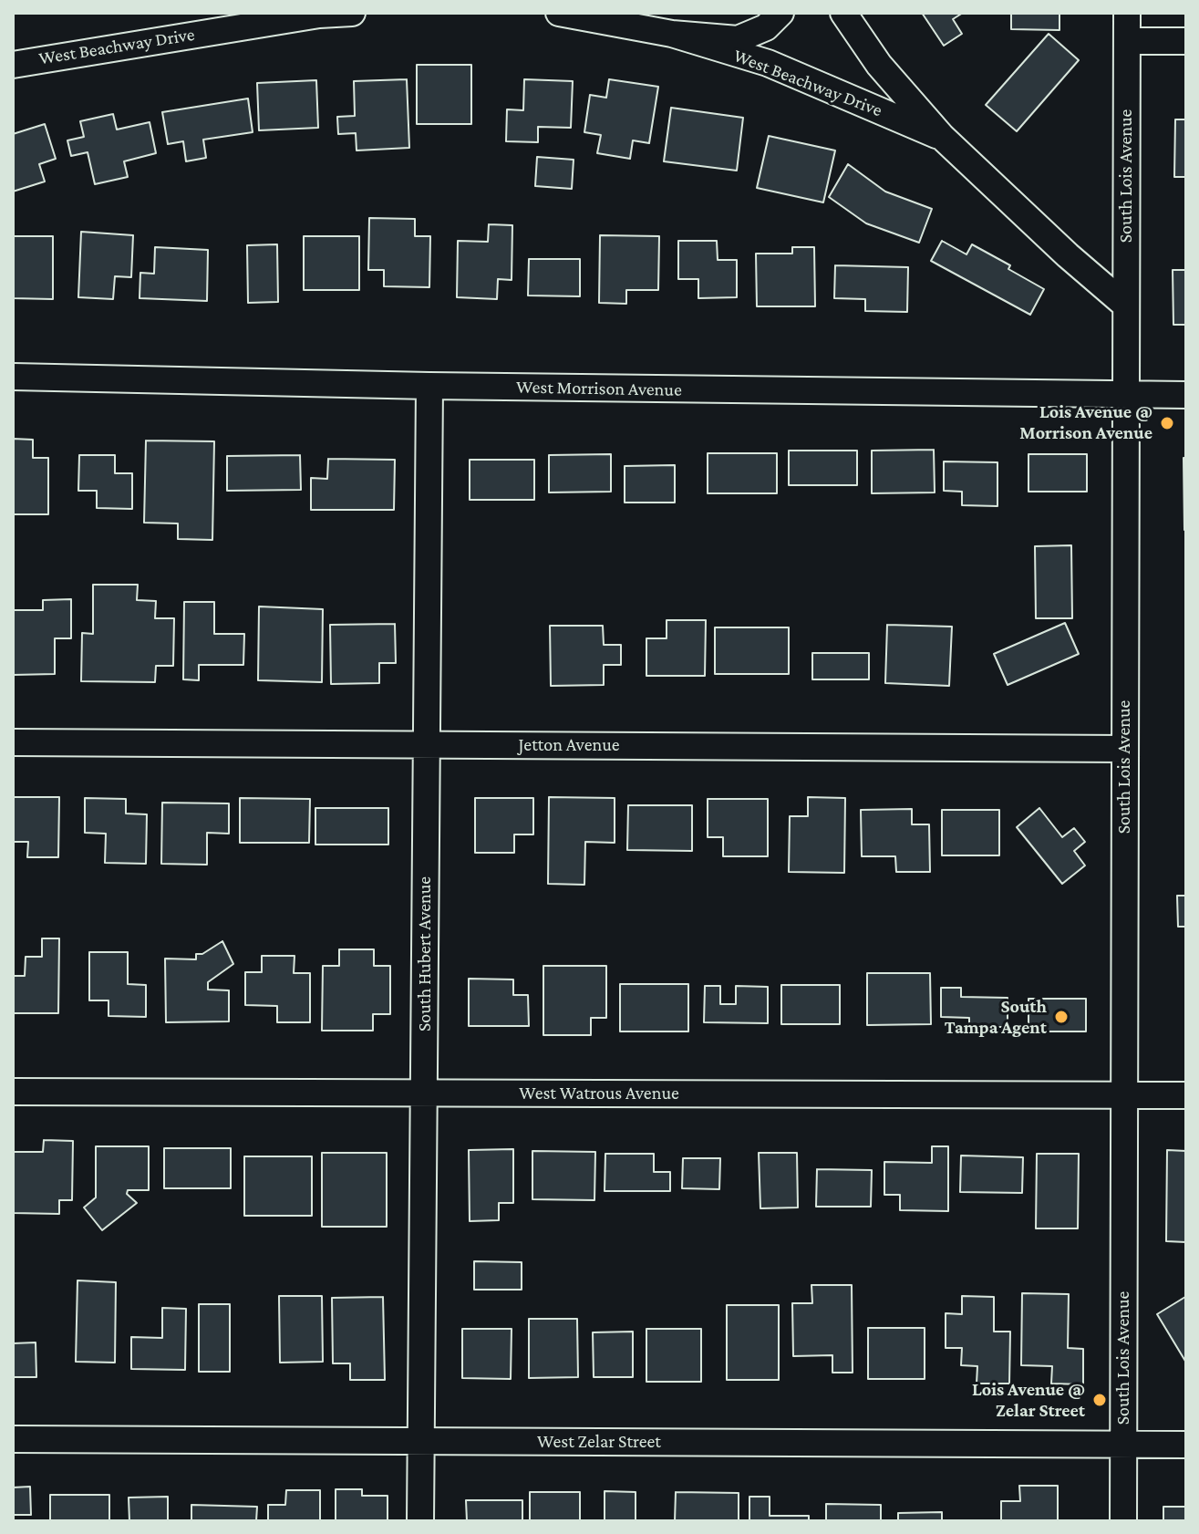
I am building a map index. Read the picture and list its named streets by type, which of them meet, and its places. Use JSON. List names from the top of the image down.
{
  "streets": {
    "street": [
      "West Beachway Drive",
      "South Lois Avenue",
      "West Morrison Avenue",
      "Jetton Avenue",
      "South Hubert Avenue",
      "West Watrous Avenue",
      "West Zelar Street"
    ]
  },
  "crossings": [
    ["West Beachway Drive", "South Lois Avenue"],
    ["South Lois Avenue", "West Morrison Avenue"],
    ["South Lois Avenue", "Jetton Avenue"],
    ["South Lois Avenue", "West Watrous Avenue"],
    ["South Lois Avenue", "West Zelar Street"],
    ["West Morrison Avenue", "South Hubert Avenue"],
    ["Jetton Avenue", "South Hubert Avenue"],
    ["South Hubert Avenue", "West Watrous Avenue"],
    ["South Hubert Avenue", "West Zelar Street"]
  ],
  "places": ["Lois Avenue @ Morrison Avenue", "South Tampa Agent", "Lois Avenue @ Zelar Street"]
}
